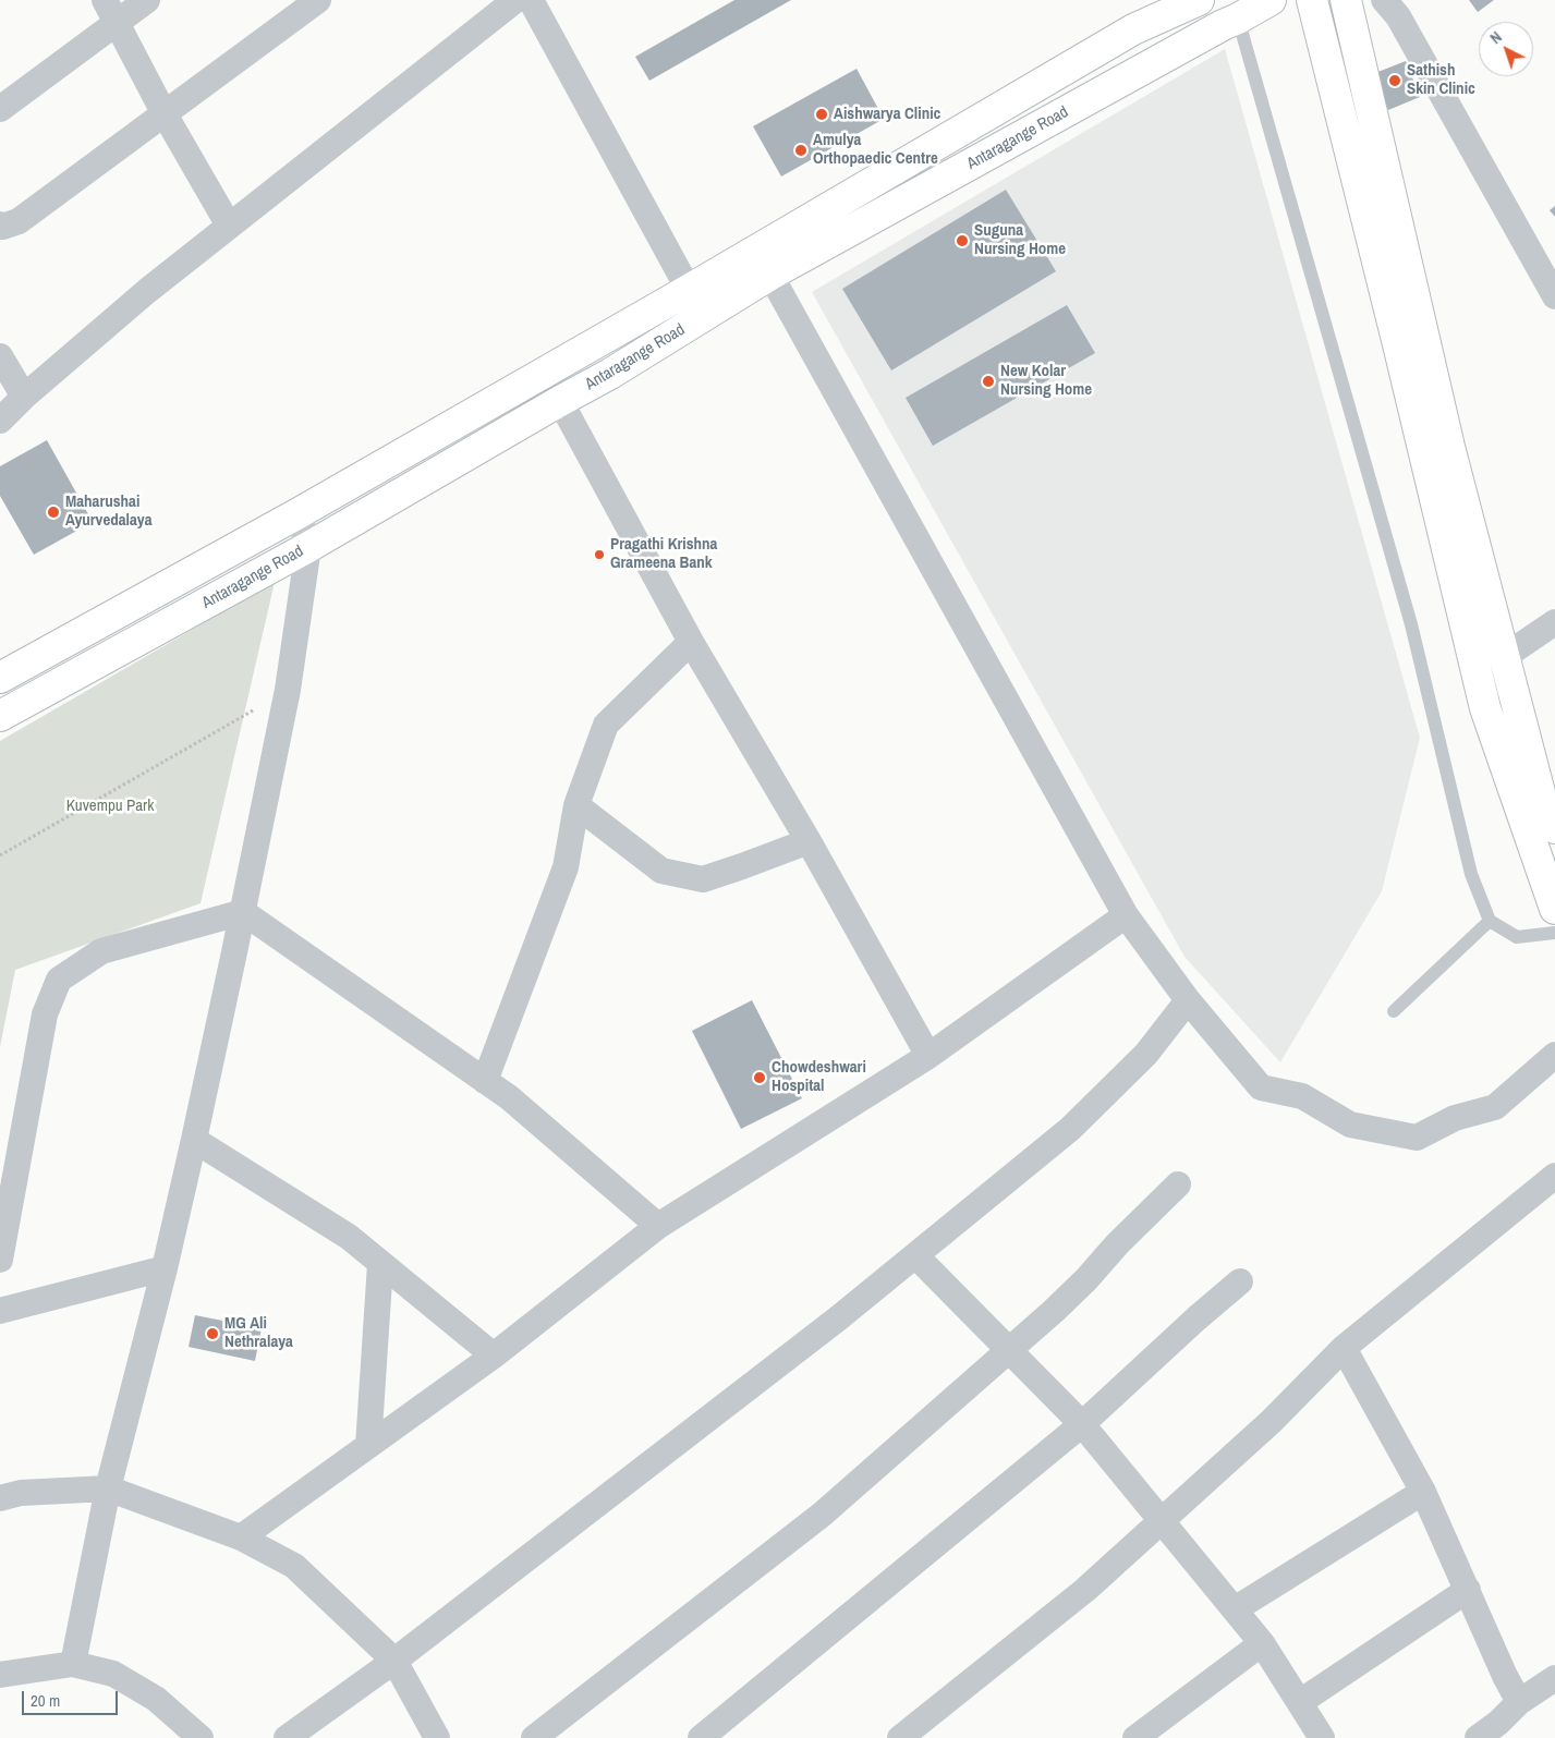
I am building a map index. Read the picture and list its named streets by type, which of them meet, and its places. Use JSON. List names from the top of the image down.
{
  "streets": {
    "street": ["Antaragange Road"]
  },
  "parks": ["Kuvempu Park"],
  "places": [
    "Sathish Skin Clinic",
    "Aishwarya Clinic",
    "Amulya Orthopaedic Centre",
    "Suguna Nursing Home",
    "New Kolar Nursing Home",
    "Maharushai Ayurvedalaya",
    "Pragathi Krishna Grameena Bank",
    "Chowdeshwari Hospital",
    "MG Ali Nethralaya"
  ],
  "scale_bar": "20 m",
  "north": "top left"
}
